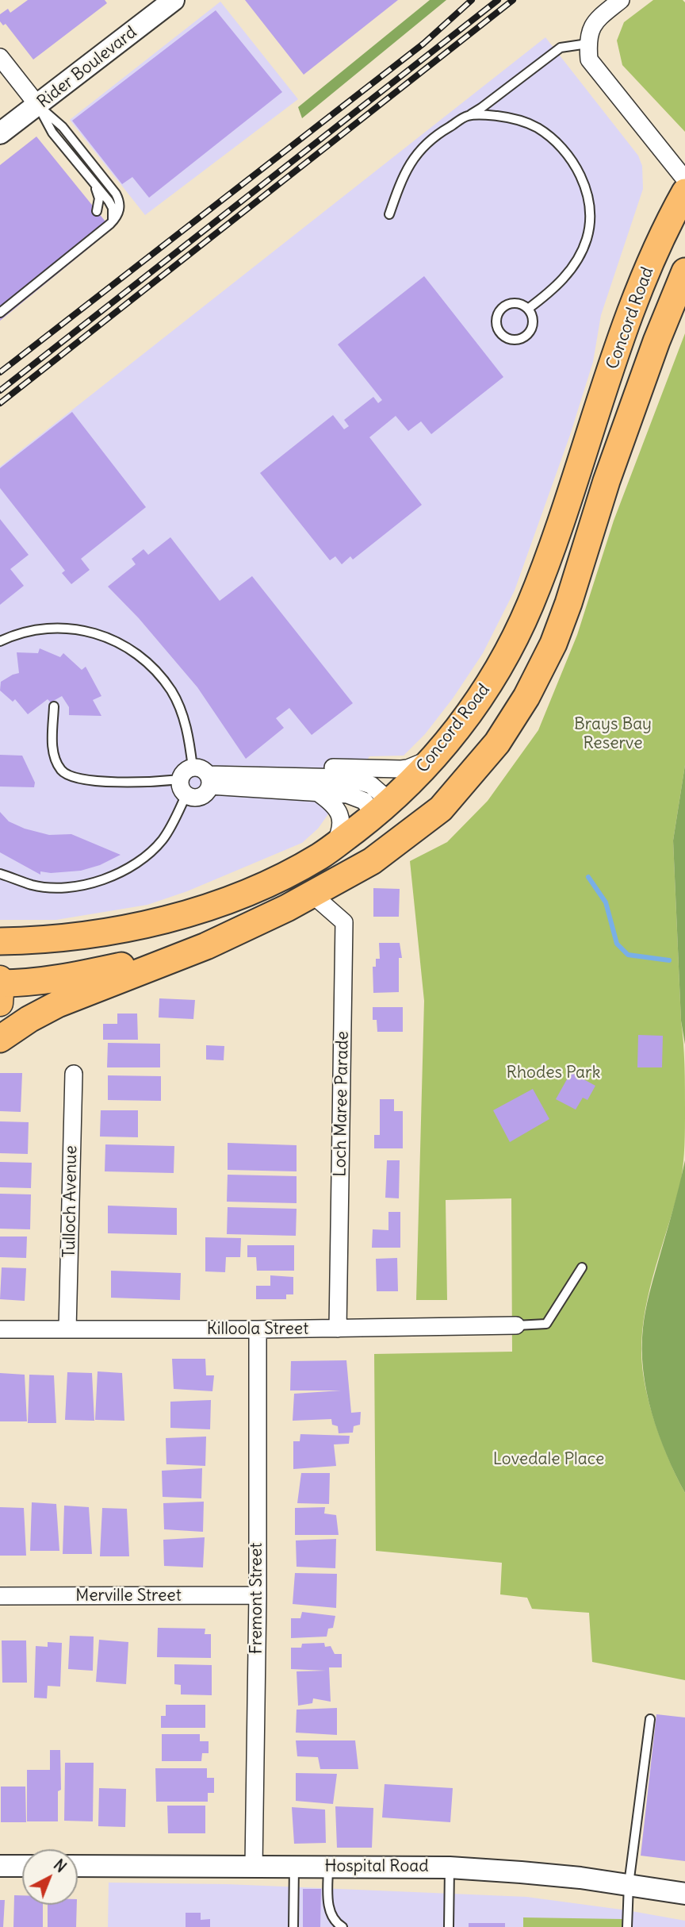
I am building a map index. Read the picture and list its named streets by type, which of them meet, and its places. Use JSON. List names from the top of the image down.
{
  "streets": {
    "highway": ["Concord Road"],
    "street": [
      "Rider Boulevard",
      "Loch Maree Parade",
      "Tulloch Avenue",
      "Killoola Street",
      "Merville Street",
      "Fremont Street",
      "Hospital Road"
    ]
  },
  "crossings": [
    ["Concord Road", "Loch Maree Parade"],
    ["Loch Maree Parade", "Killoola Street"],
    ["Tulloch Avenue", "Killoola Street"],
    ["Killoola Street", "Fremont Street"],
    ["Merville Street", "Fremont Street"],
    ["Fremont Street", "Hospital Road"]
  ],
  "parks": ["Brays Bay Reserve", "Rhodes Park", "Lovedale Place"],
  "north": "top right"
}
